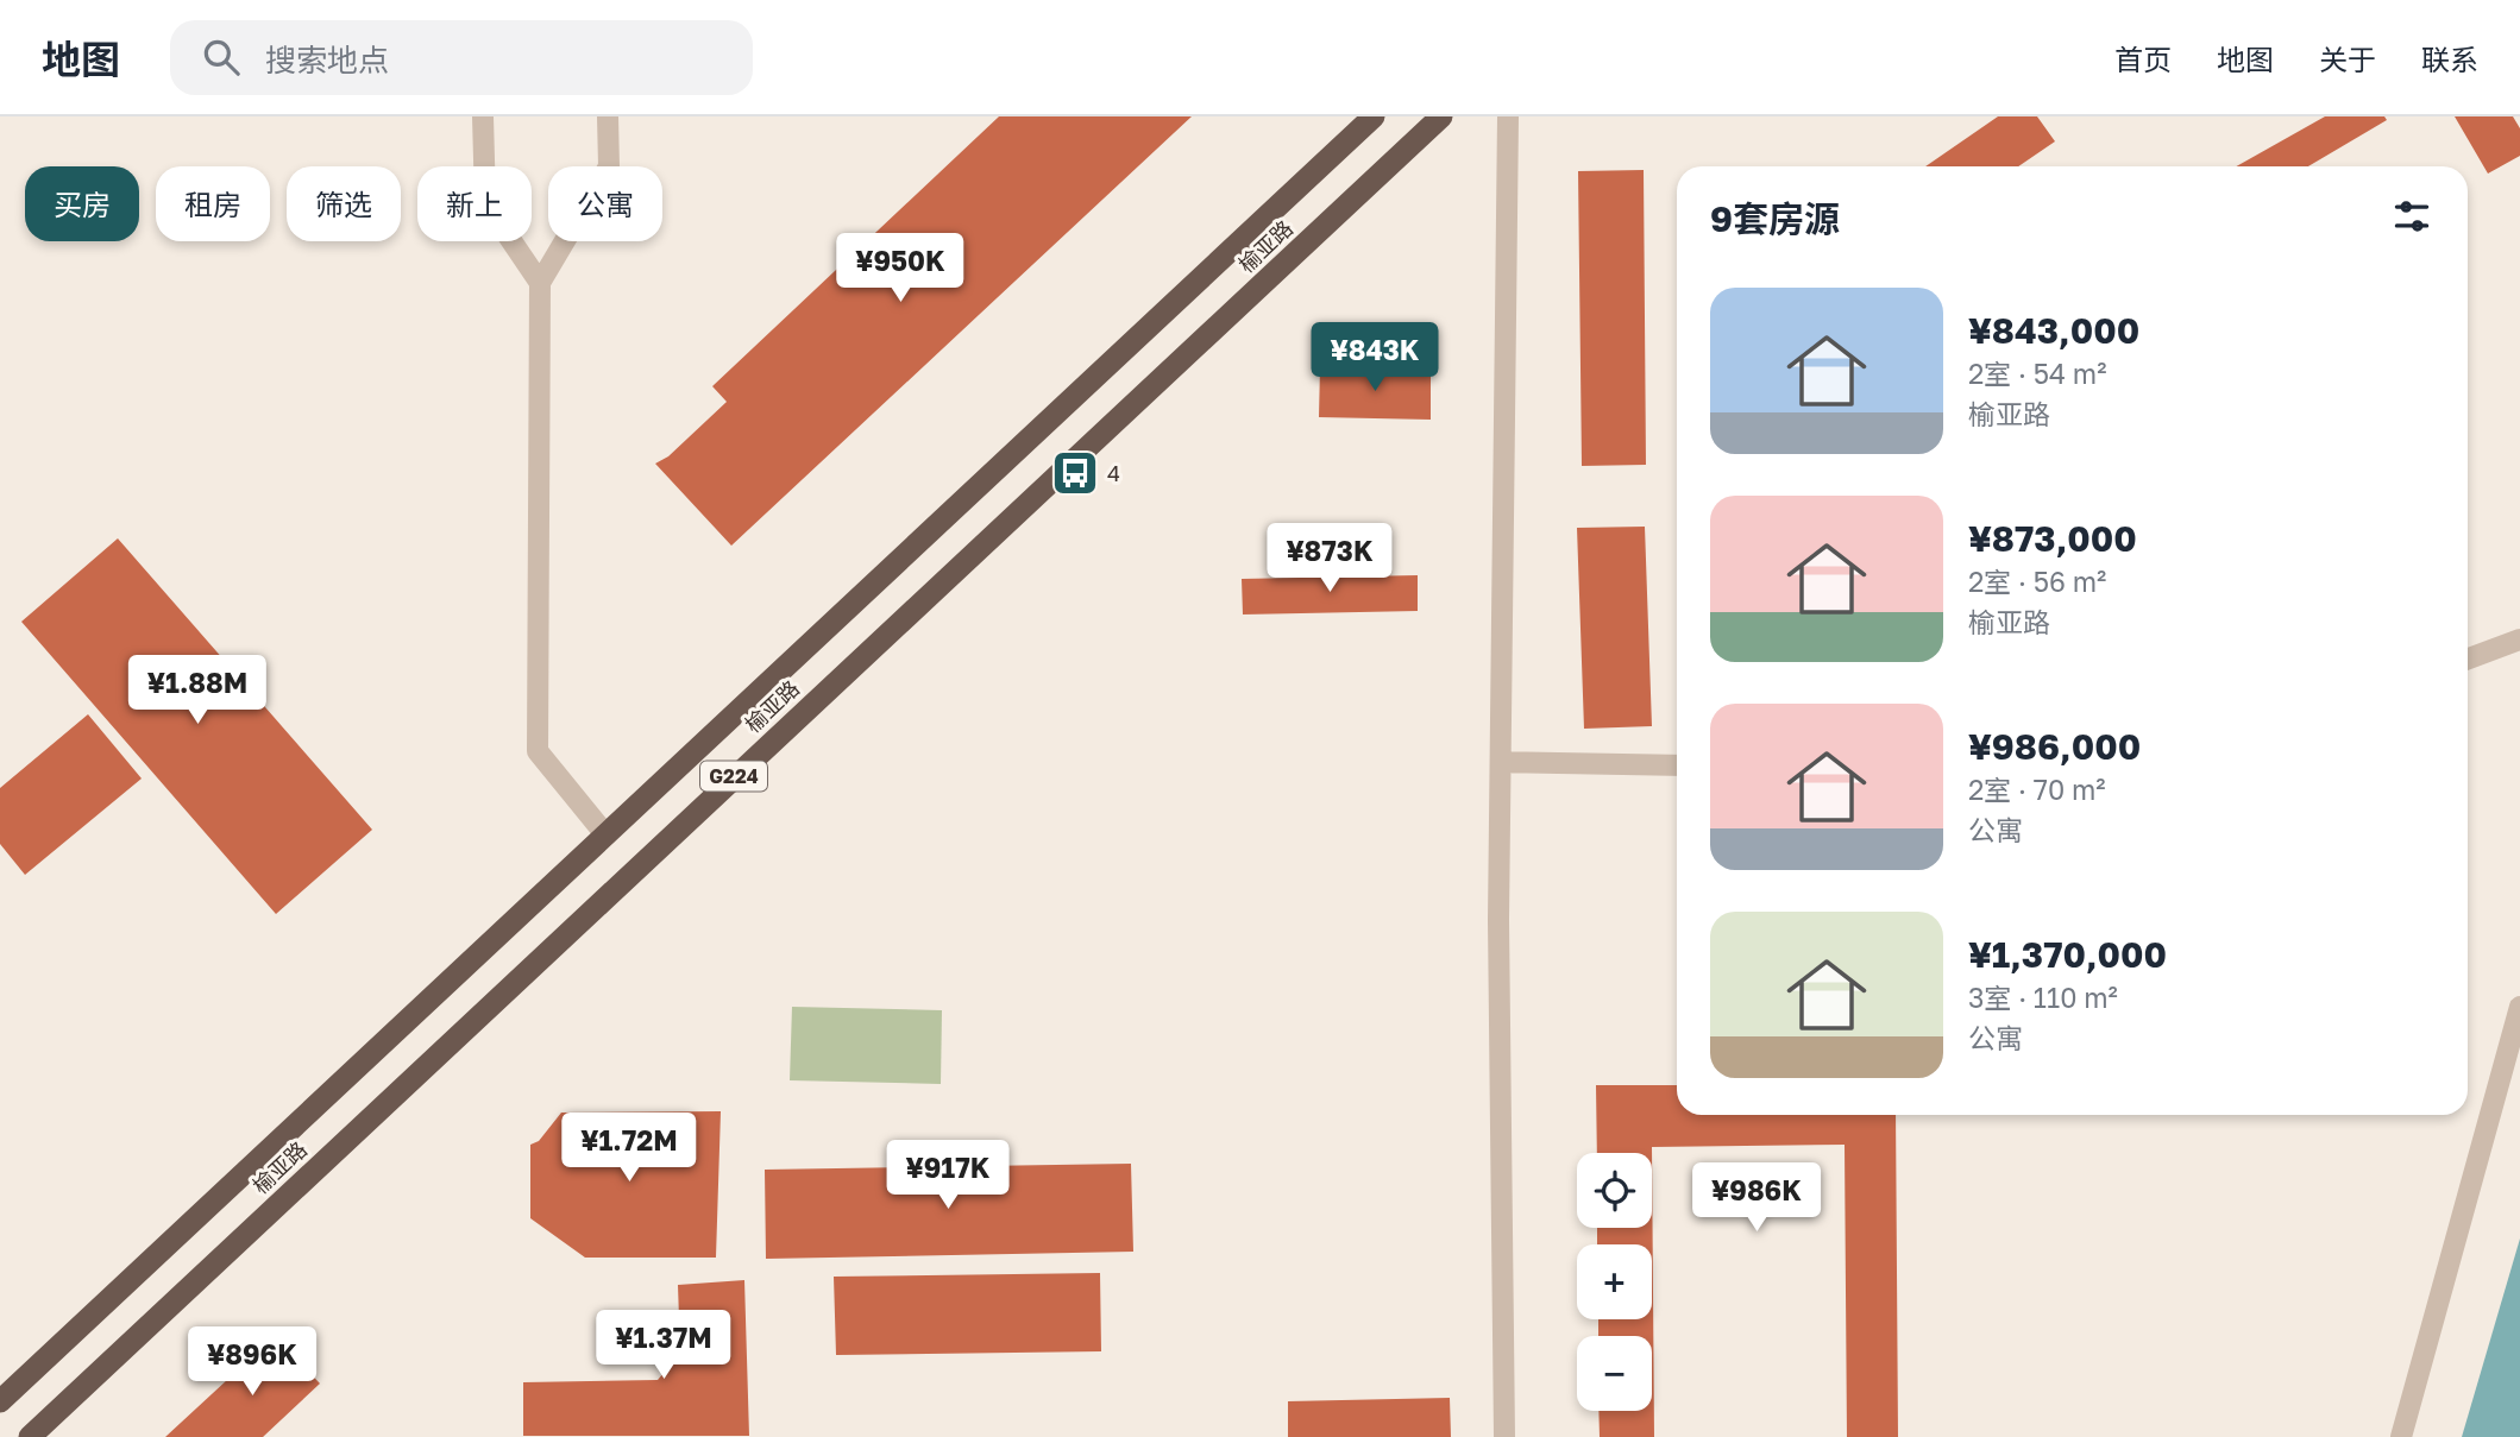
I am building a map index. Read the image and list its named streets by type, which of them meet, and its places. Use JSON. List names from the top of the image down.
{
  "streets": {
    "highway": ["榆亚路", "G224"]
  },
  "places": {
    "bus stop": ["4"]
  },
  "page": {
    "header": "地图",
    "search": "搜索地点",
    "nav": [
      "首页",
      "地图",
      "关于",
      "联系"
    ],
    "chip": [
      "买房",
      "租房",
      "筛选",
      "新上",
      "公寓"
    ],
    "heading": "9套房源",
    "price": [
      "¥950K",
      "¥843K",
      "¥873K",
      "¥1.88M",
      "¥1.72M",
      "¥917K",
      "¥986K",
      "¥1.37M",
      "¥896K"
    ],
    "list": [
      {
        "name": "¥843,000",
        "note": "2室 · 54 m² · 榆亚路"
      },
      {
        "name": "¥873,000",
        "note": "2室 · 56 m² · 榆亚路"
      },
      {
        "name": "¥986,000",
        "note": "2室 · 70 m² · 公寓"
      },
      {
        "name": "¥1,370,000",
        "note": "3室 · 110 m² · 公寓"
      }
    ],
    "map_buttons": ["+", "−"]
  }
}
